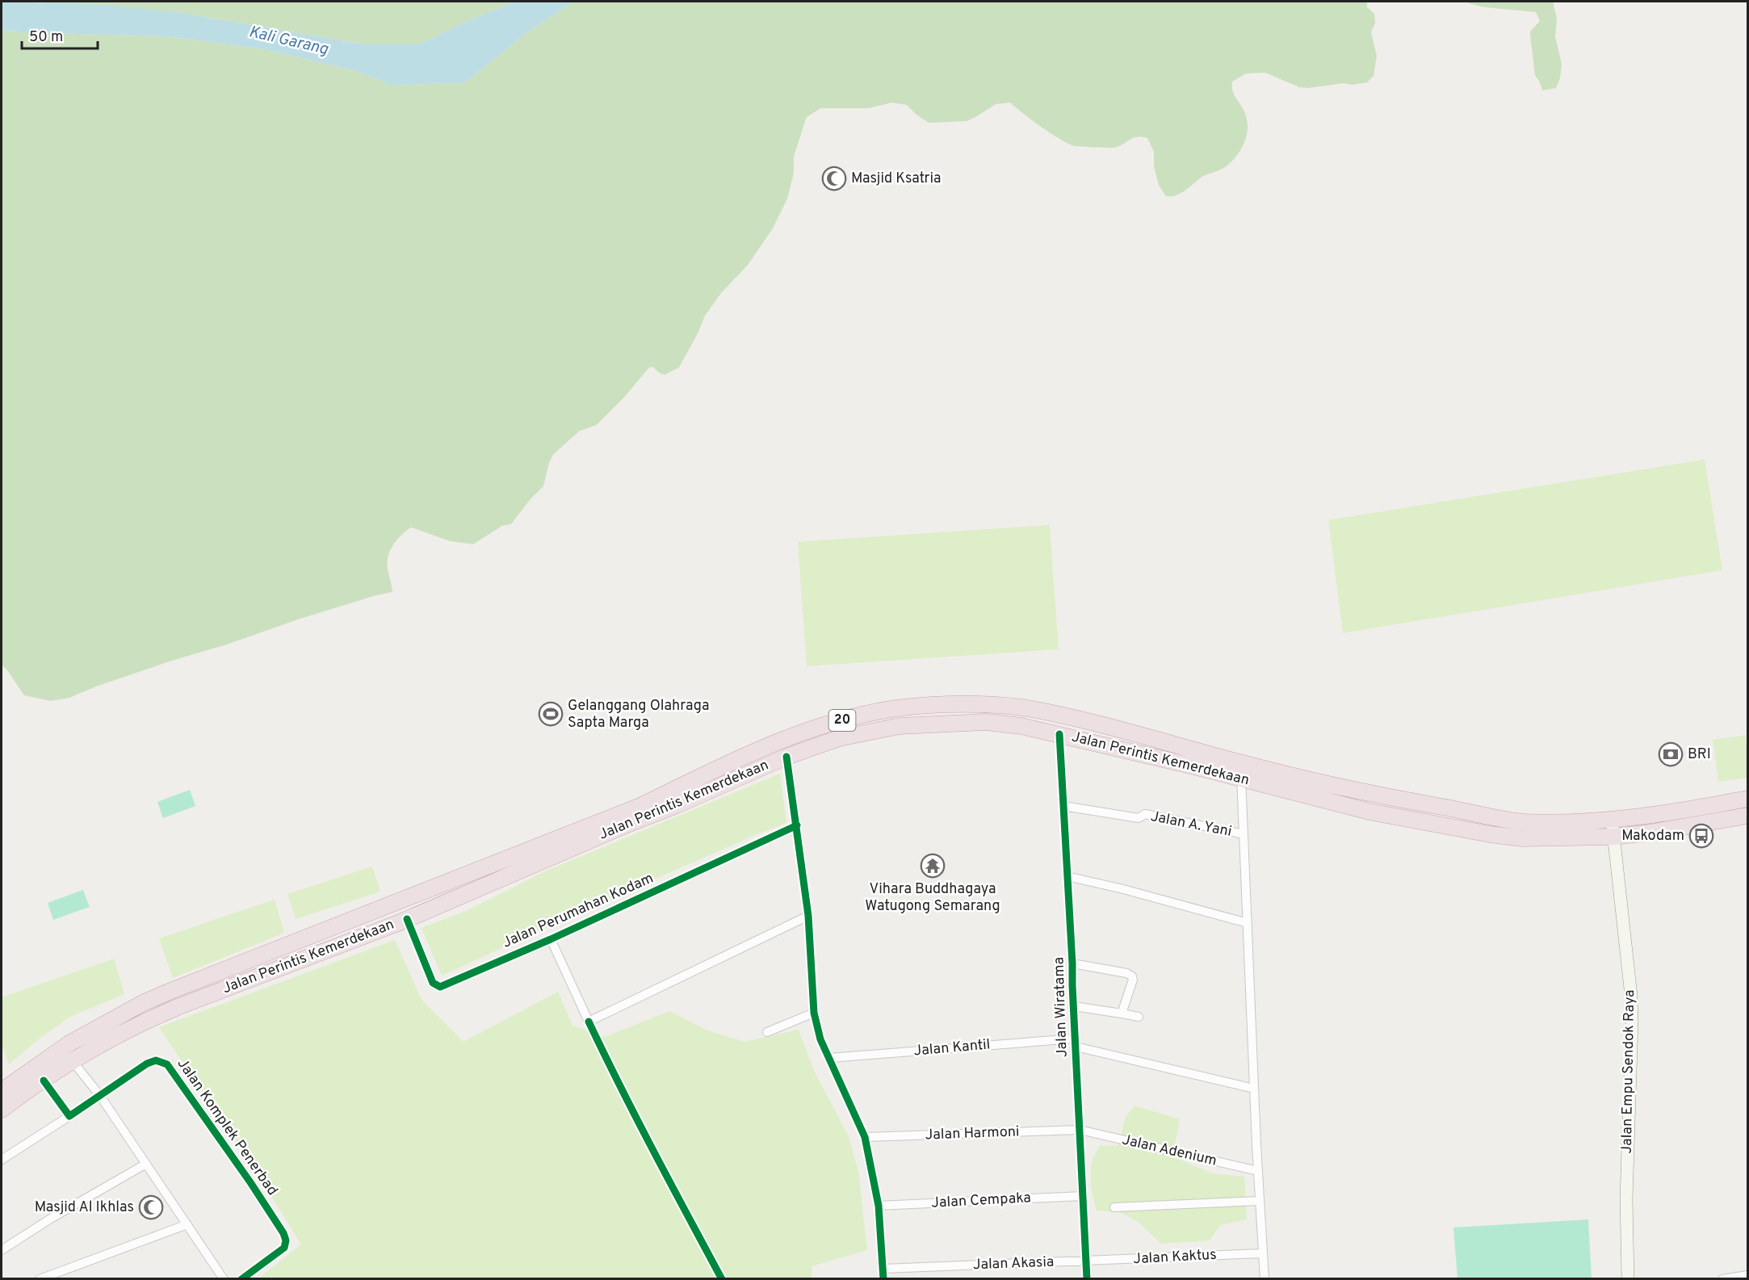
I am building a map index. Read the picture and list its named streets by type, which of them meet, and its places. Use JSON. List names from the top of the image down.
{
  "streets": {
    "highway": ["20", "Jalan Perintis Kemerdekaan"],
    "main road": ["Jalan Empu Sendok Raya"],
    "street": [
      "Jalan A. Yani",
      "Jalan Perumahan Kodam",
      "Jalan Wiratama",
      "Jalan Kantil",
      "Jalan Komplek Penerbad",
      "Jalan Harmoni",
      "Jalan Adenium",
      "Jalan Cempaka",
      "Jalan Kaktus",
      "Jalan Akasia"
    ]
  },
  "crossings": [
    ["Jalan Perintis Kemerdekaan", "Jalan Perumahan Kodam"],
    ["Jalan Perintis Kemerdekaan", "Jalan Wiratama"],
    ["Jalan Perintis Kemerdekaan", "Jalan Empu Sendok Raya"],
    ["Jalan A. Yani", "Jalan Wiratama"],
    ["Jalan Wiratama", "Jalan Kantil"],
    ["Jalan Wiratama", "Jalan Harmoni"],
    ["Jalan Wiratama", "Jalan Adenium"],
    ["Jalan Wiratama", "Jalan Cempaka"],
    ["Jalan Wiratama", "Jalan Kaktus"],
    ["Jalan Wiratama", "Jalan Akasia"],
    ["Jalan Harmoni", "Jalan Adenium"],
    ["Jalan Kaktus", "Jalan Akasia"]
  ],
  "water": ["Kali Garang"],
  "places": {
    "mosque": ["Masjid Ksatria", "Masjid Al Ikhlas"],
    "sports": ["Gelanggang Olahraga Sapta Marga"],
    "bank": ["BRI"],
    "bus stop": ["Makodam"],
    "temple": ["Vihara Buddhagaya Watugong Semarang"]
  },
  "scale_bar": "50 m"
}
